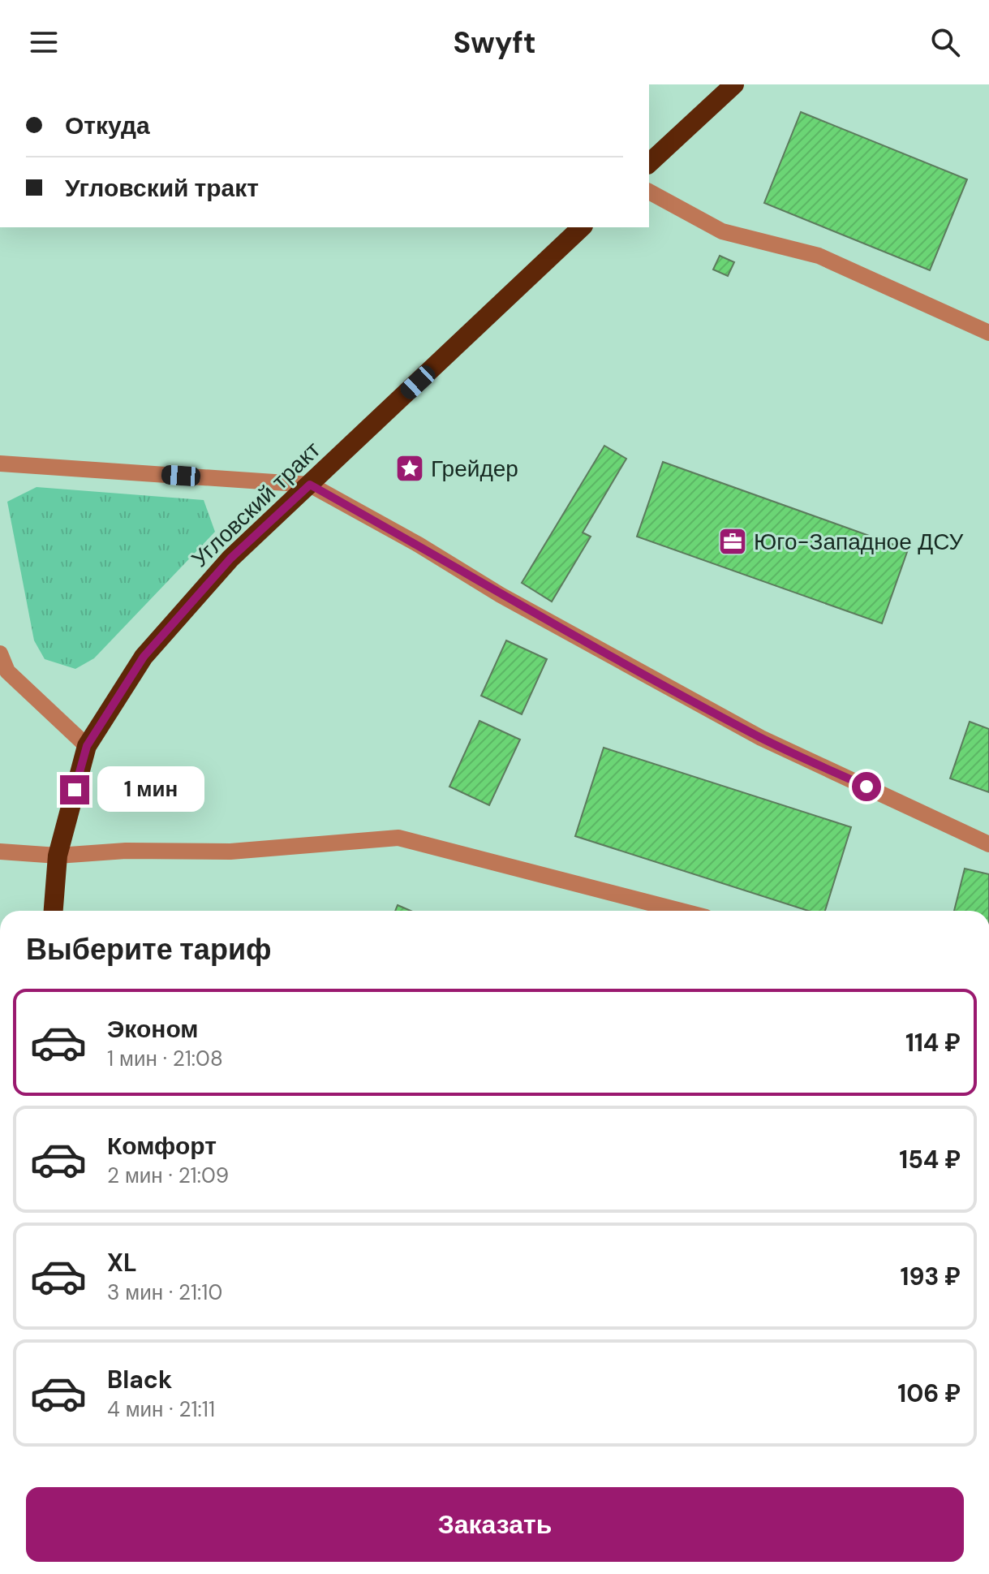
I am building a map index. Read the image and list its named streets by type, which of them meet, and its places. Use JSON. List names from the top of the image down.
{
  "streets": {
    "highway": ["Угловский тракт"]
  },
  "places": {
    "place": ["Грейдер"],
    "office": ["Юго-Западное ДСУ"]
  },
  "page": {
    "header": "Swyft",
    "banner": ["Откуда", "Угловский тракт"],
    "bubble": "1 мин",
    "heading": "Выберите тариф",
    "list": [
      {
        "name": "Эконом",
        "note": "1 мин · 21:08",
        "value": "114 ₽"
      },
      {
        "name": "Комфорт",
        "note": "2 мин · 21:09",
        "value": "154 ₽"
      },
      {
        "name": "XL",
        "note": "3 мин · 21:10",
        "value": "193 ₽"
      },
      {
        "name": "Black",
        "note": "4 мин · 21:11",
        "value": "106 ₽"
      }
    ],
    "buttons": "Заказать"
  }
}
